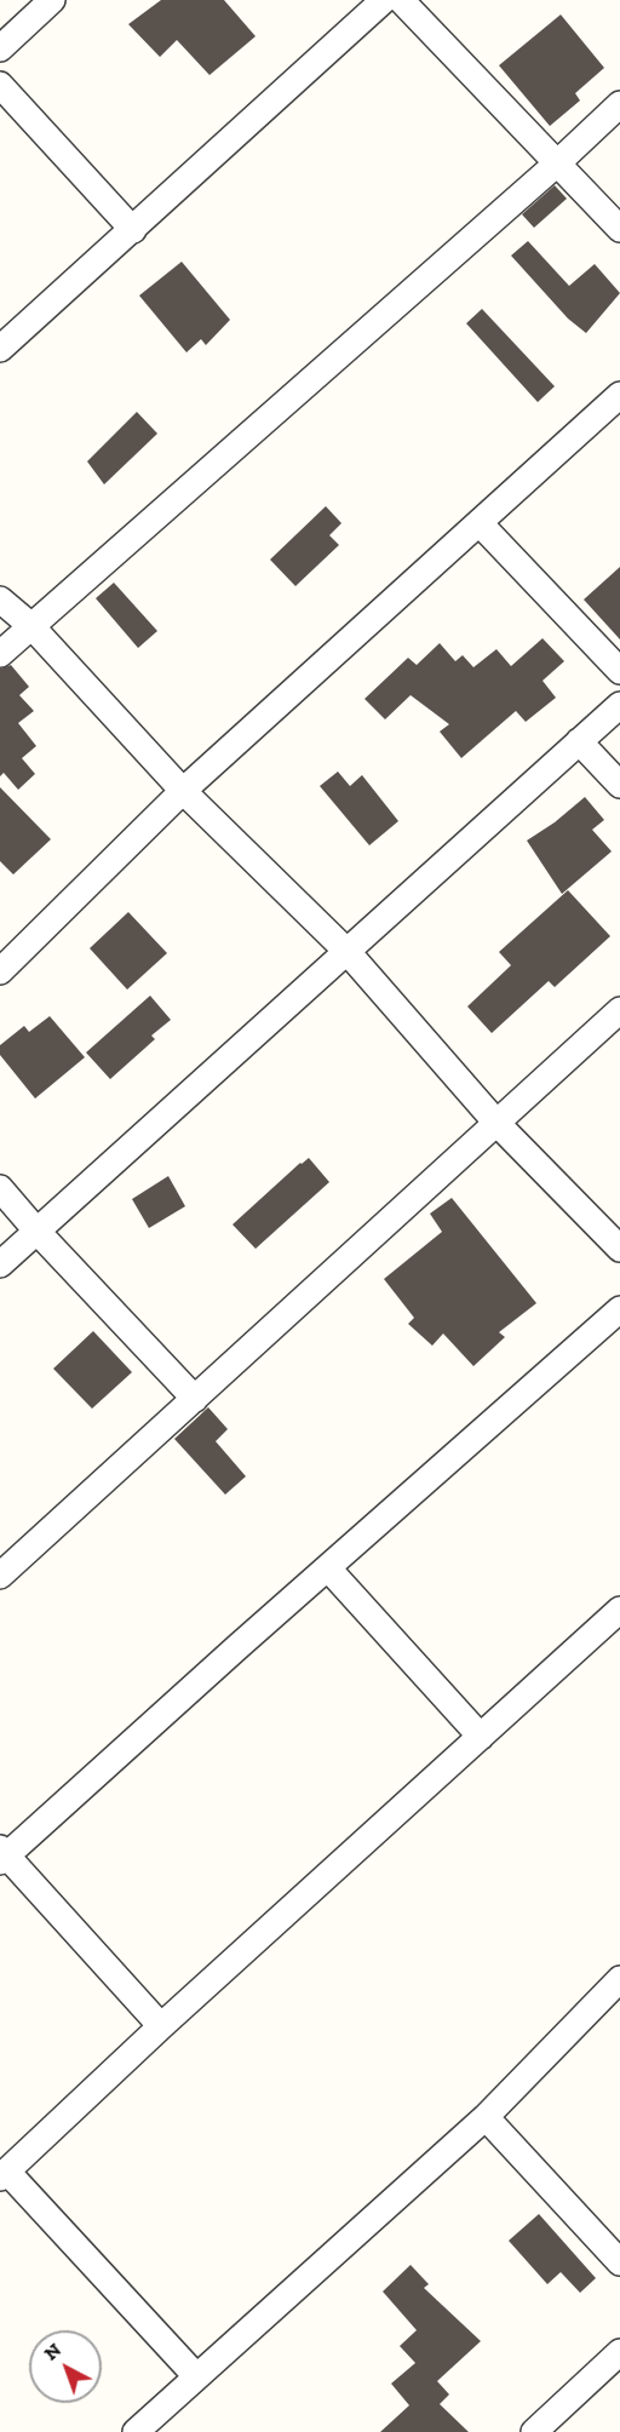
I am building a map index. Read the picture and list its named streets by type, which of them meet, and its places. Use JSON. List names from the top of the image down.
{
  "north": "top left"
}
